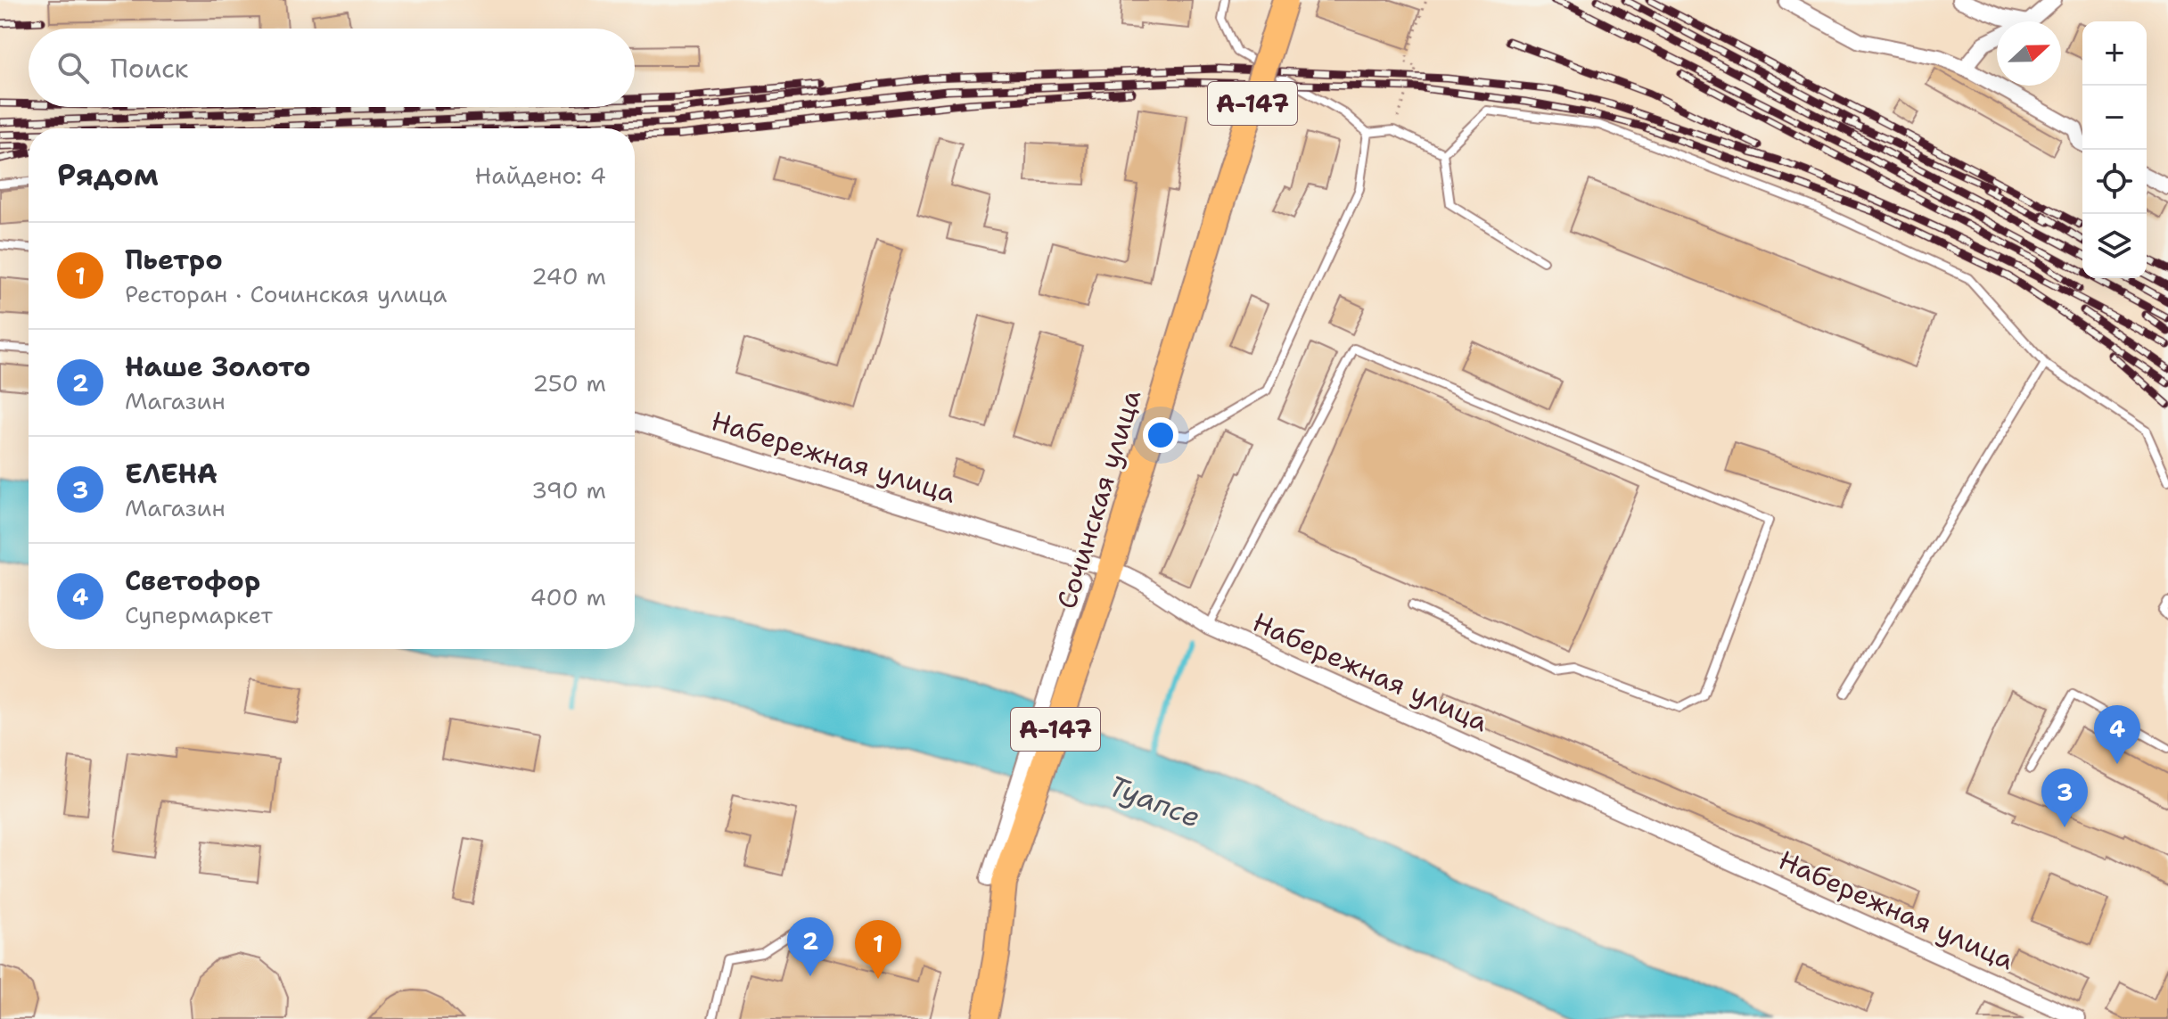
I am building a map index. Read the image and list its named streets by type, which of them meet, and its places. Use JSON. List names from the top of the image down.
{
  "streets": {
    "highway": ["А-147", "Сочинская улица"],
    "street": ["Набережная улица"]
  },
  "crossings": [
    ["Набережная улица", "Сочинская улица"]
  ],
  "water": ["Туапсе"],
  "north": "right",
  "page": {
    "map_buttons": ["+", "−"],
    "search": "Поиск",
    "heading": ["Рядом", "Найдено: 4"],
    "list": [
      {
        "mark": "1",
        "name": "Пьетро",
        "note": "Ресторан · Сочинская улица",
        "value": "240 m"
      },
      {
        "mark": "2",
        "name": "Наше Золото",
        "note": "Магазин",
        "value": "250 m"
      },
      {
        "mark": "3",
        "name": "ЕЛЕНА",
        "note": "Магазин",
        "value": "390 m"
      },
      {
        "mark": "4",
        "name": "Светофор",
        "note": "Супермаркет",
        "value": "400 m"
      }
    ],
    "pins": [
      "4",
      "3",
      "2",
      "1"
    ]
  }
}
